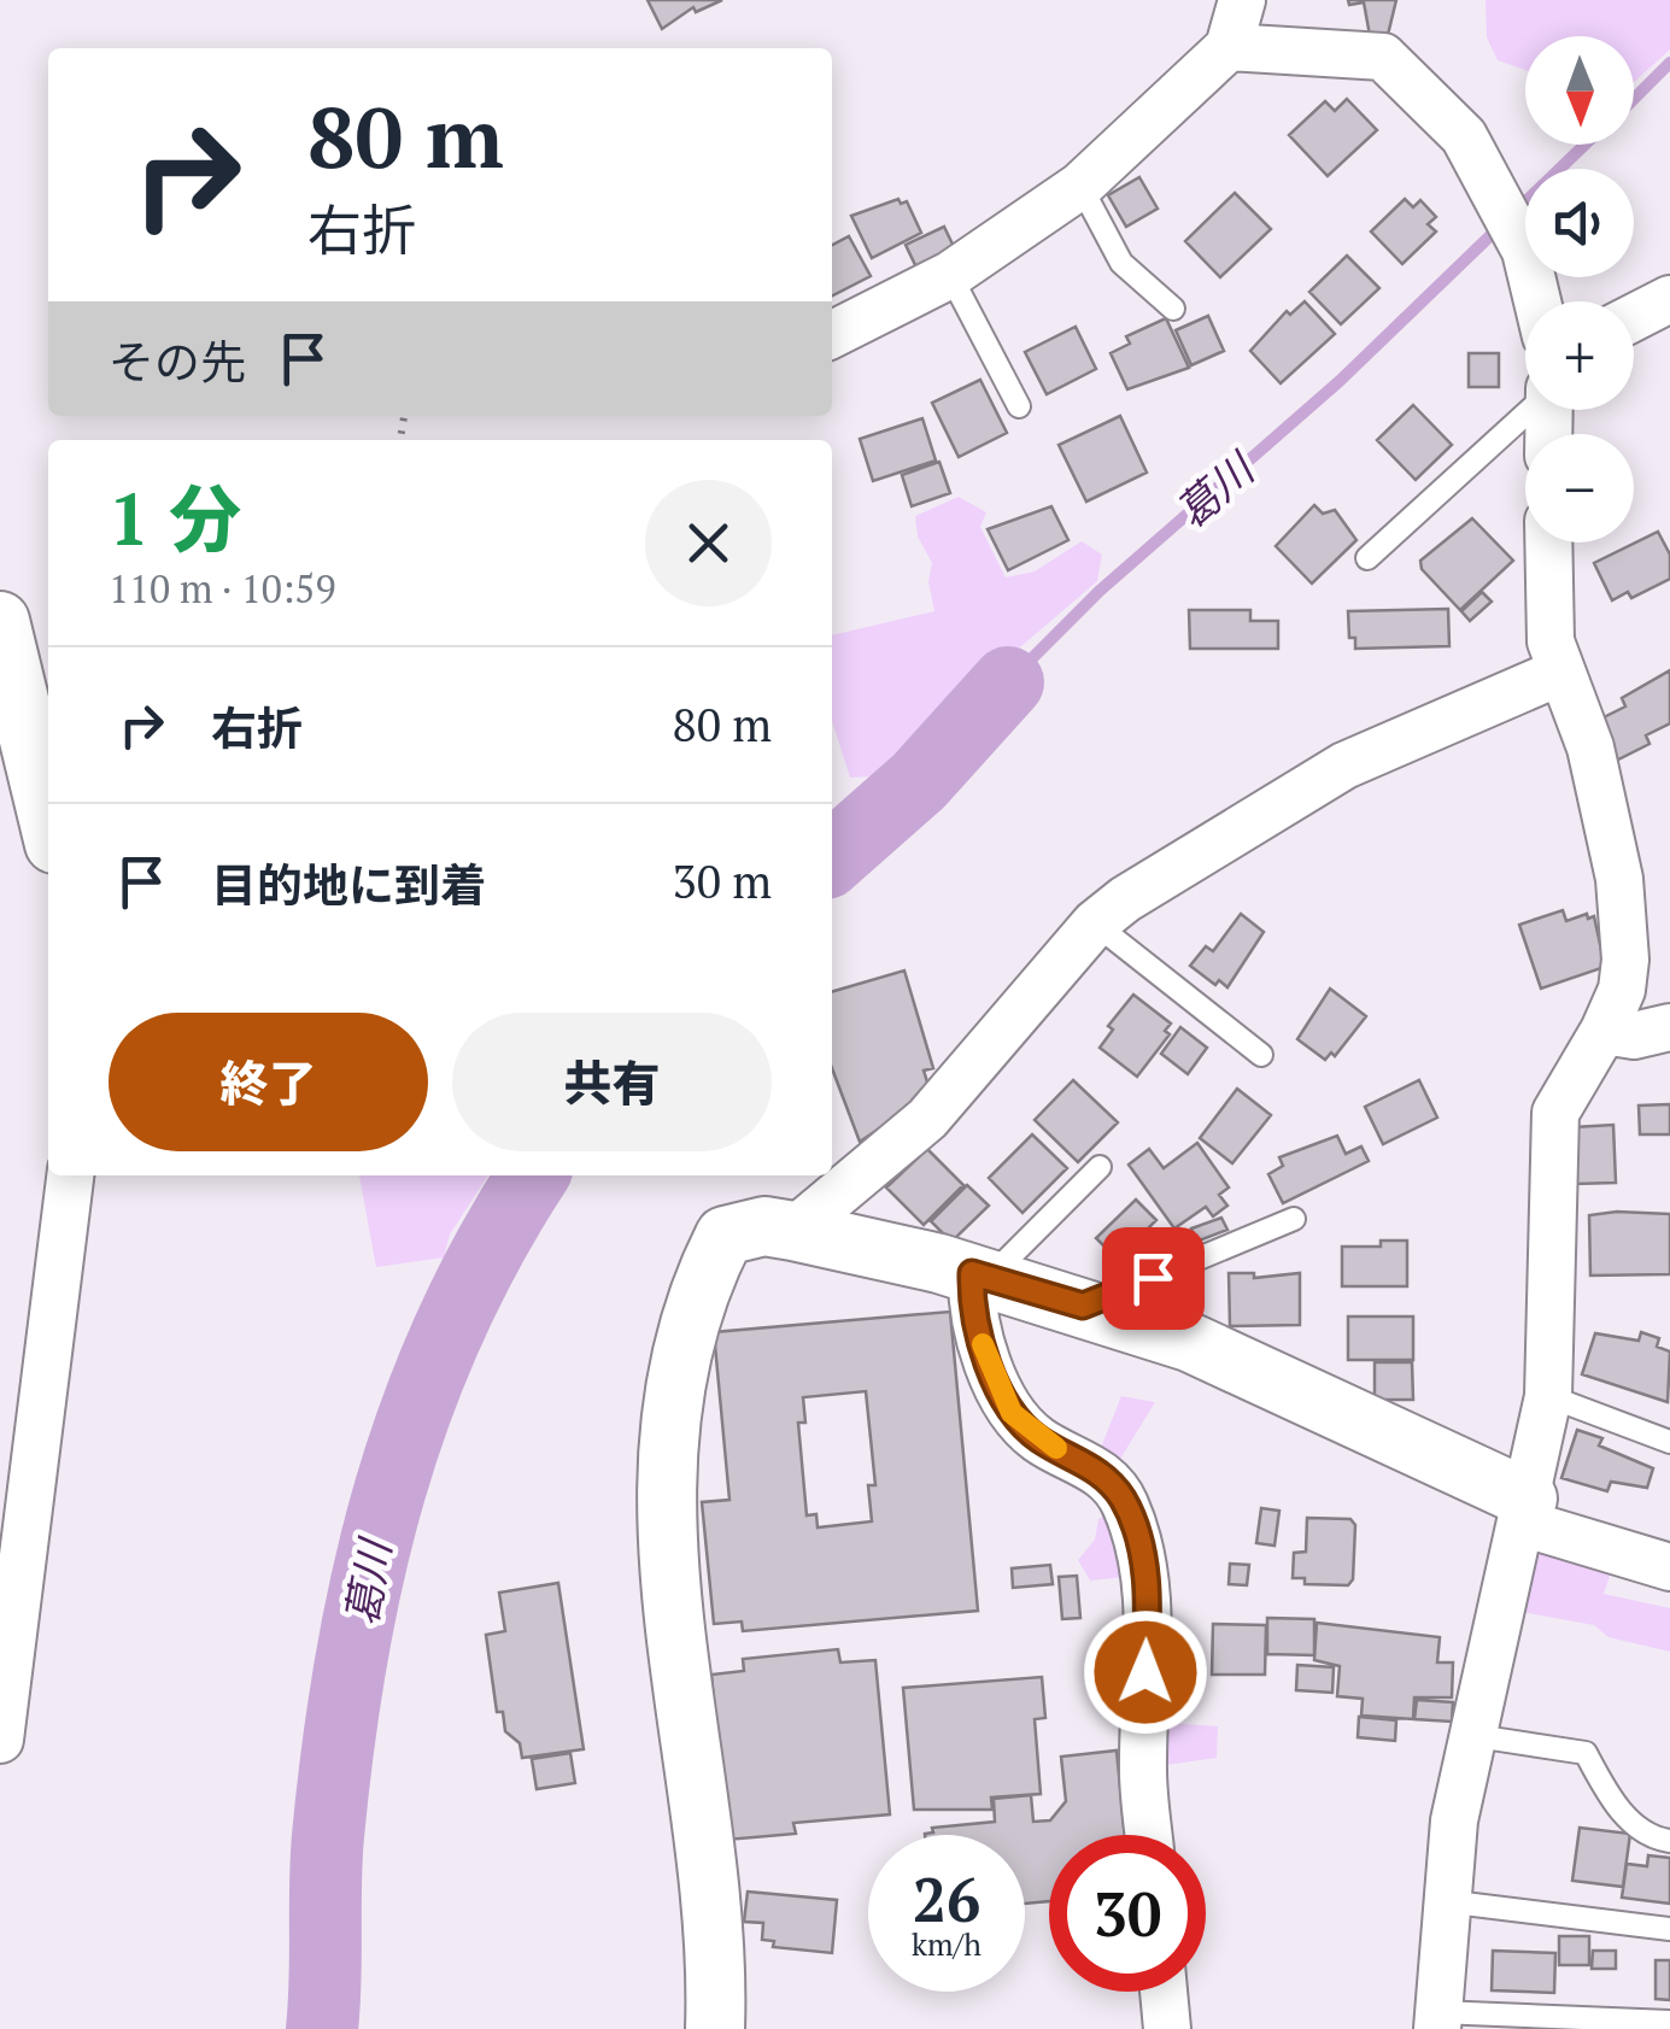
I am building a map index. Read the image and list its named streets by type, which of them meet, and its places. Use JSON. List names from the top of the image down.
{
  "water": ["葛川"],
  "north": "bottom",
  "page": {
    "map_buttons": ["+", "−"],
    "turn": ["80 m", "右折"],
    "then": "その先",
    "heading": ["1 分", "110 m · 10:59"],
    "list": [
      {
        "name": "右折",
        "value": "80 m"
      },
      {
        "name": "目的地に到着",
        "value": "30 m"
      }
    ],
    "buttons": ["終了", "共有"],
    "speed": "26 km/h",
    "limit": "30"
  }
}
